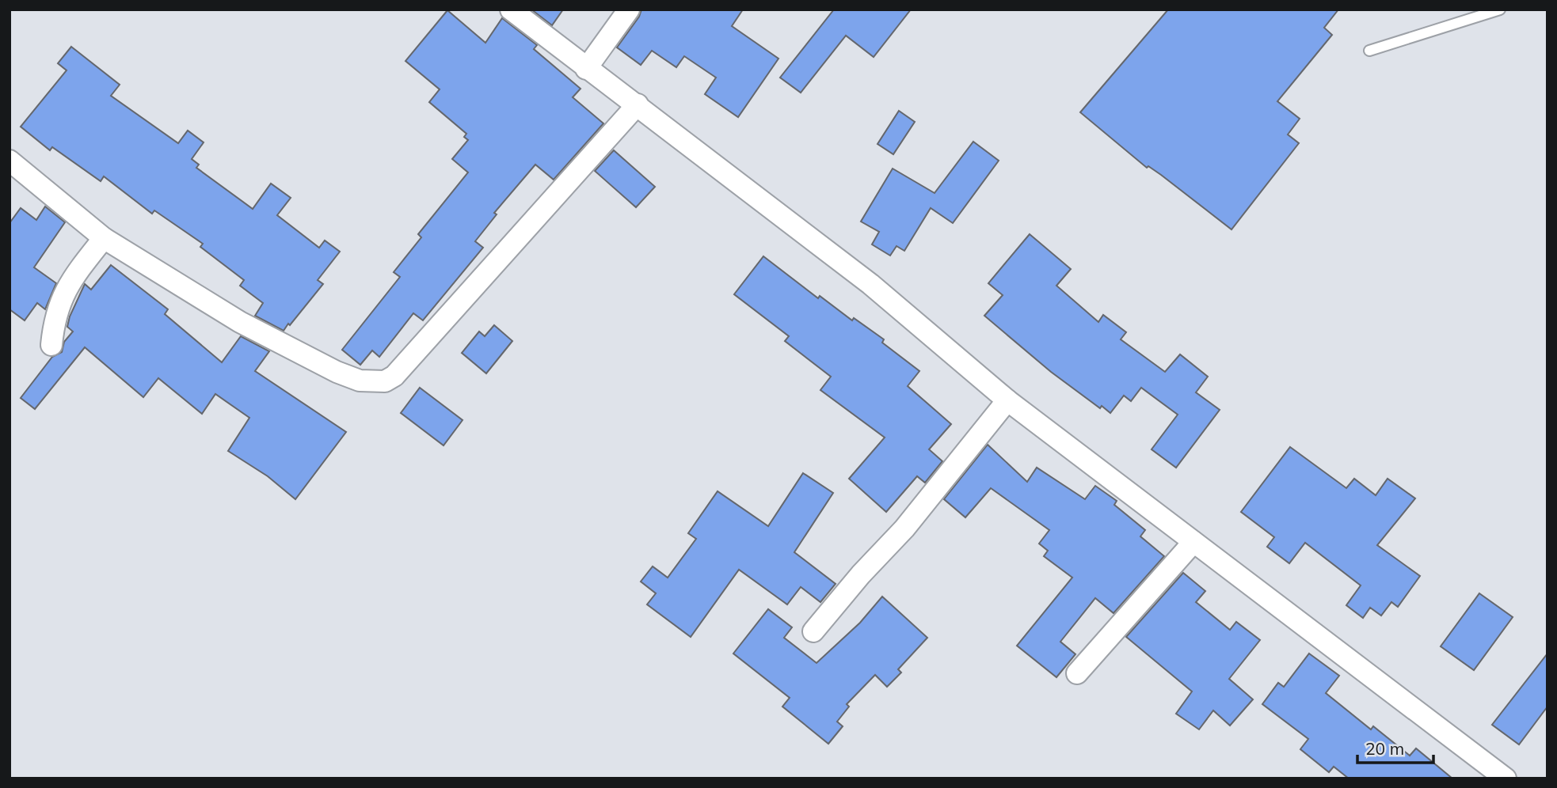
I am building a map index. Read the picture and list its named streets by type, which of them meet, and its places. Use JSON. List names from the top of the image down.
{
  "scale_bar": "20 m"
}
